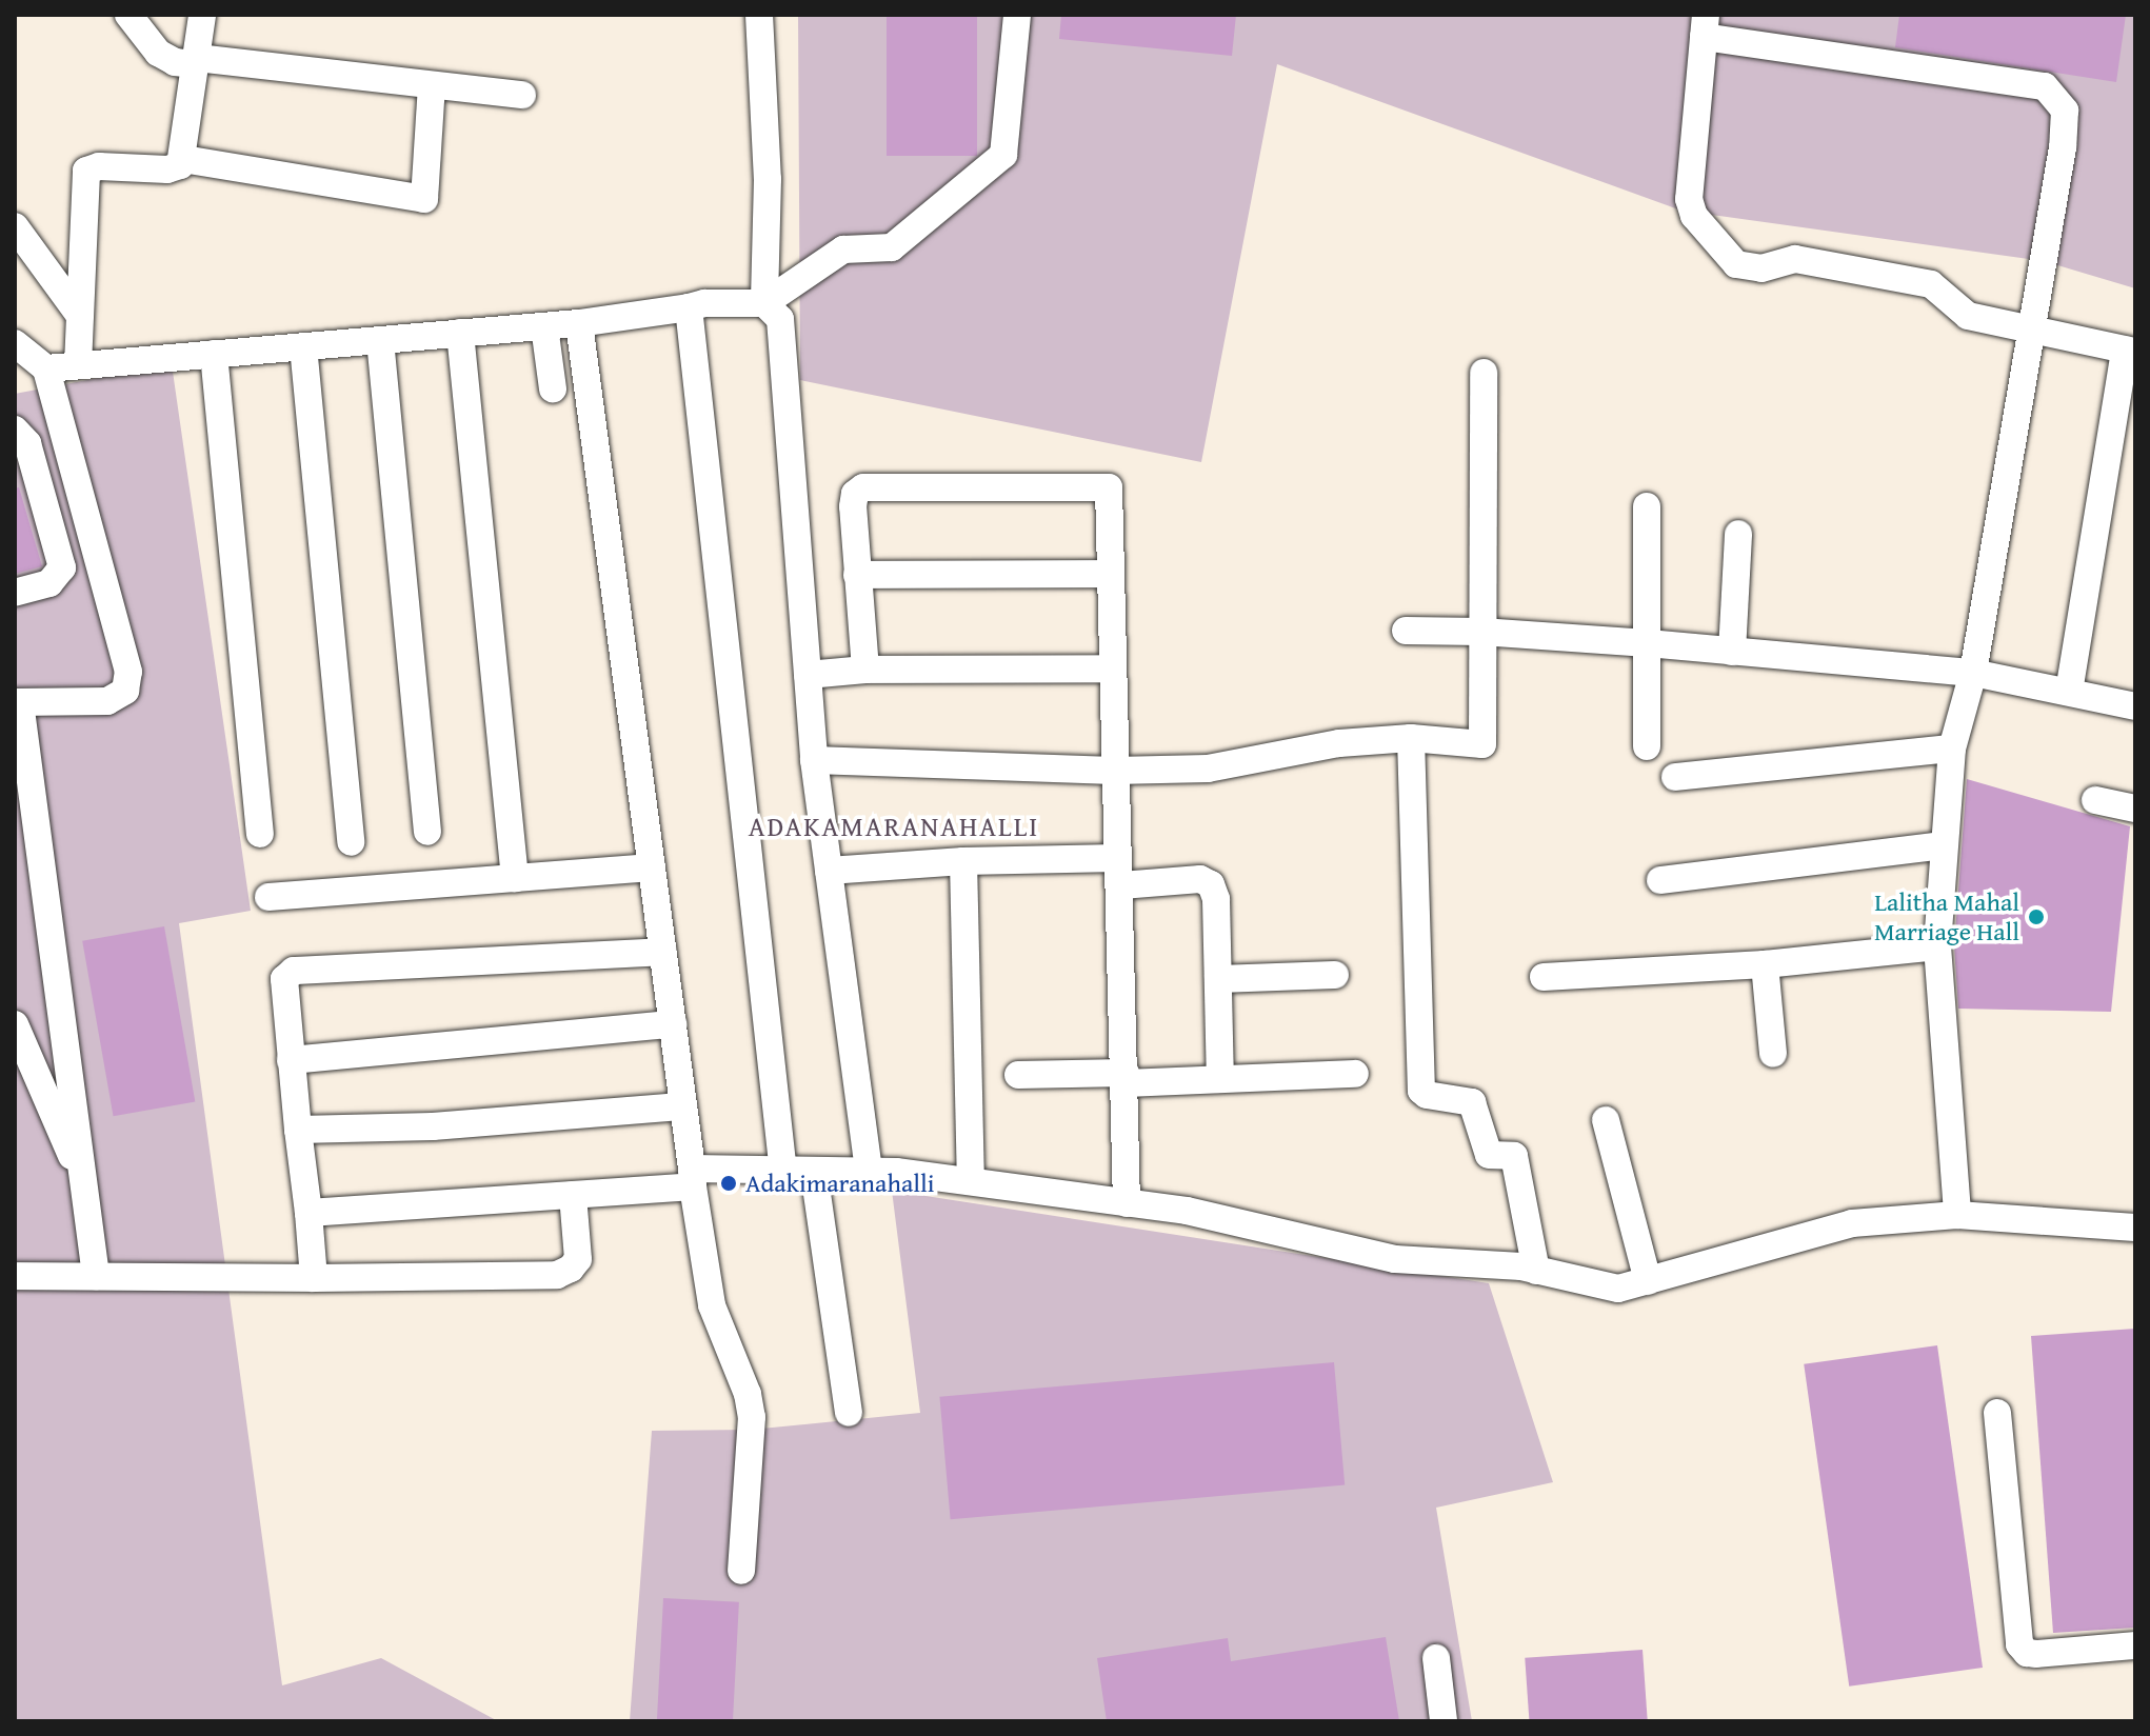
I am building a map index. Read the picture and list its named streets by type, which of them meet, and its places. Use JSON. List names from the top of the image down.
{
  "districts": ["ADAKAMARANAHALLI"],
  "places": ["Lalitha Mahal Marriage Hall", "Adakimaranahalli"]
}
